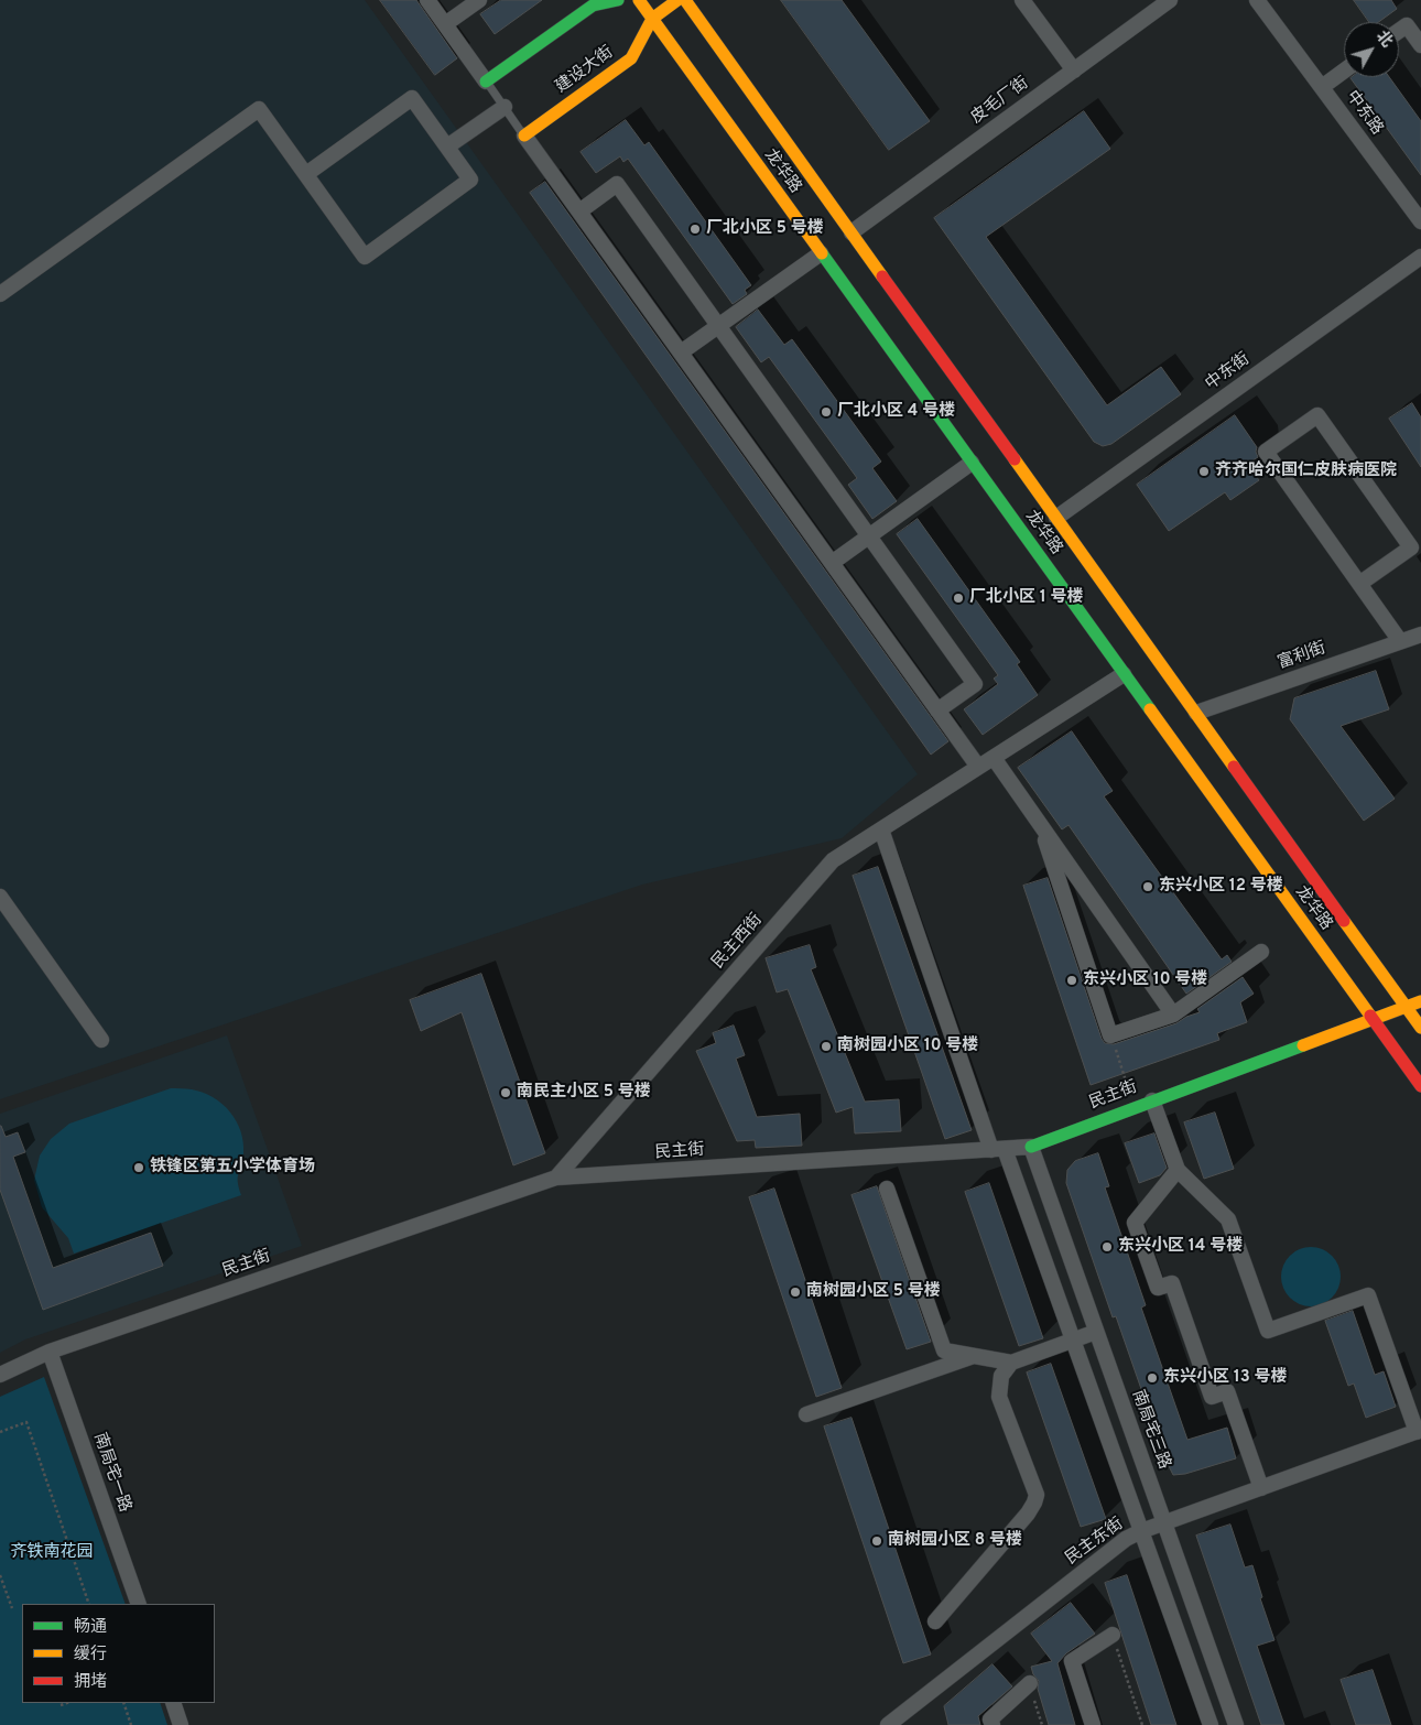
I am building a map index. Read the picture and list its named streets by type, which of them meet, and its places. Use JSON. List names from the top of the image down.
{
  "streets": {
    "main road": ["建设大街", "龙华路", "民主街"],
    "street": [
      "皮毛厂街",
      "中东路",
      "中东街",
      "富利街",
      "民主西街",
      "南局宅三路",
      "南局宅一路",
      "民主东街"
    ]
  },
  "crossings": [
    ["建设大街", "龙华路"],
    ["皮毛厂街", "龙华路"],
    ["龙华路", "中东街"],
    ["龙华路", "富利街"],
    ["龙华路", "民主西街"],
    ["龙华路", "民主街"],
    ["民主西街", "民主街"],
    ["民主街", "南局宅三路"],
    ["民主街", "南局宅一路"],
    ["南局宅三路", "民主东街"]
  ],
  "parks": ["齐铁南花园"],
  "places": [
    "厂北小区 5 号楼",
    "厂北小区 4 号楼",
    "齐齐哈尔国仁皮肤病医院",
    "厂北小区 1 号楼",
    "东兴小区 12 号楼",
    "东兴小区 10 号楼",
    "南树园小区 10 号楼",
    "南民主小区 5 号楼",
    "铁锋区第五小学体育场",
    "东兴小区 14 号楼",
    "南树园小区 5 号楼",
    "东兴小区 13 号楼",
    "南树园小区 8 号楼"
  ],
  "legend": ["畅通", "缓行", "拥堵"],
  "north": "top right"
}
